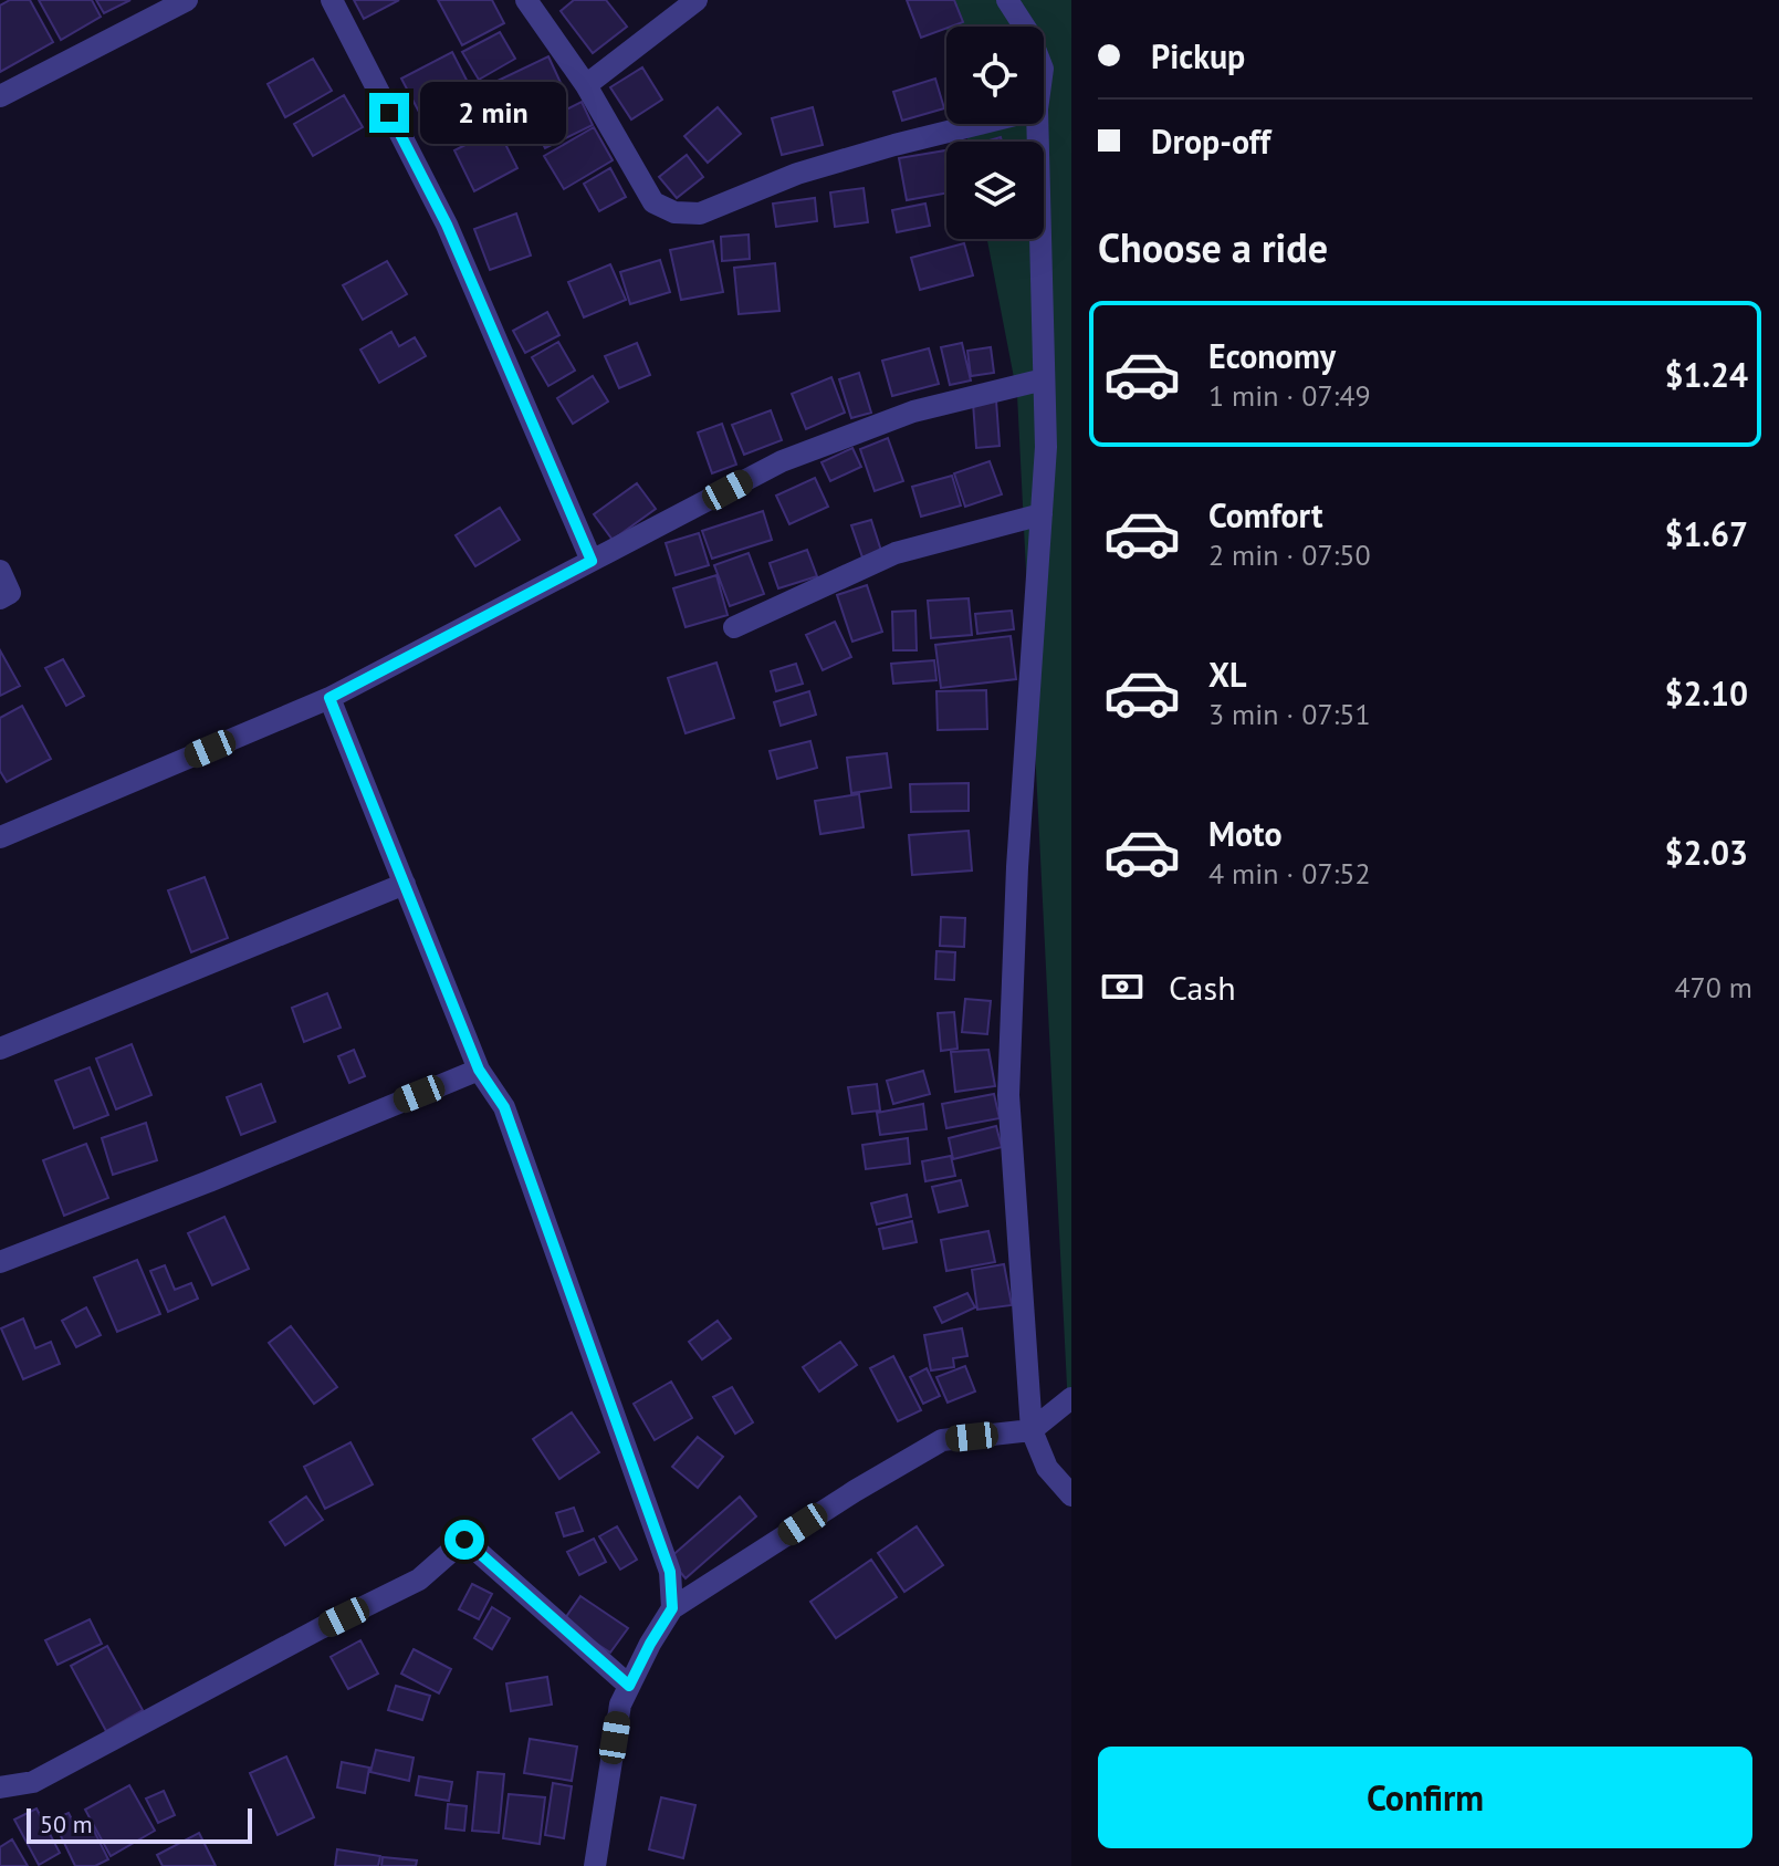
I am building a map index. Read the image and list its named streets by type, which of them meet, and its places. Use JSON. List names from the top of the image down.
{
  "scale_bar": "50 m",
  "page": {
    "banner": ["Pickup", "Drop-off"],
    "bubble": "2 min",
    "heading": "Choose a ride",
    "list": [
      {
        "name": "Economy",
        "note": "1 min · 07:49",
        "value": "$1.24"
      },
      {
        "name": "Comfort",
        "note": "2 min · 07:50",
        "value": "$1.67"
      },
      {
        "name": "XL",
        "note": "3 min · 07:51",
        "value": "$2.10"
      },
      {
        "name": "Moto",
        "note": "4 min · 07:52",
        "value": "$2.03"
      }
    ],
    "pay": ["Cash", "470 m"],
    "buttons": "Confirm",
    "scale": "50 m"
  }
}
